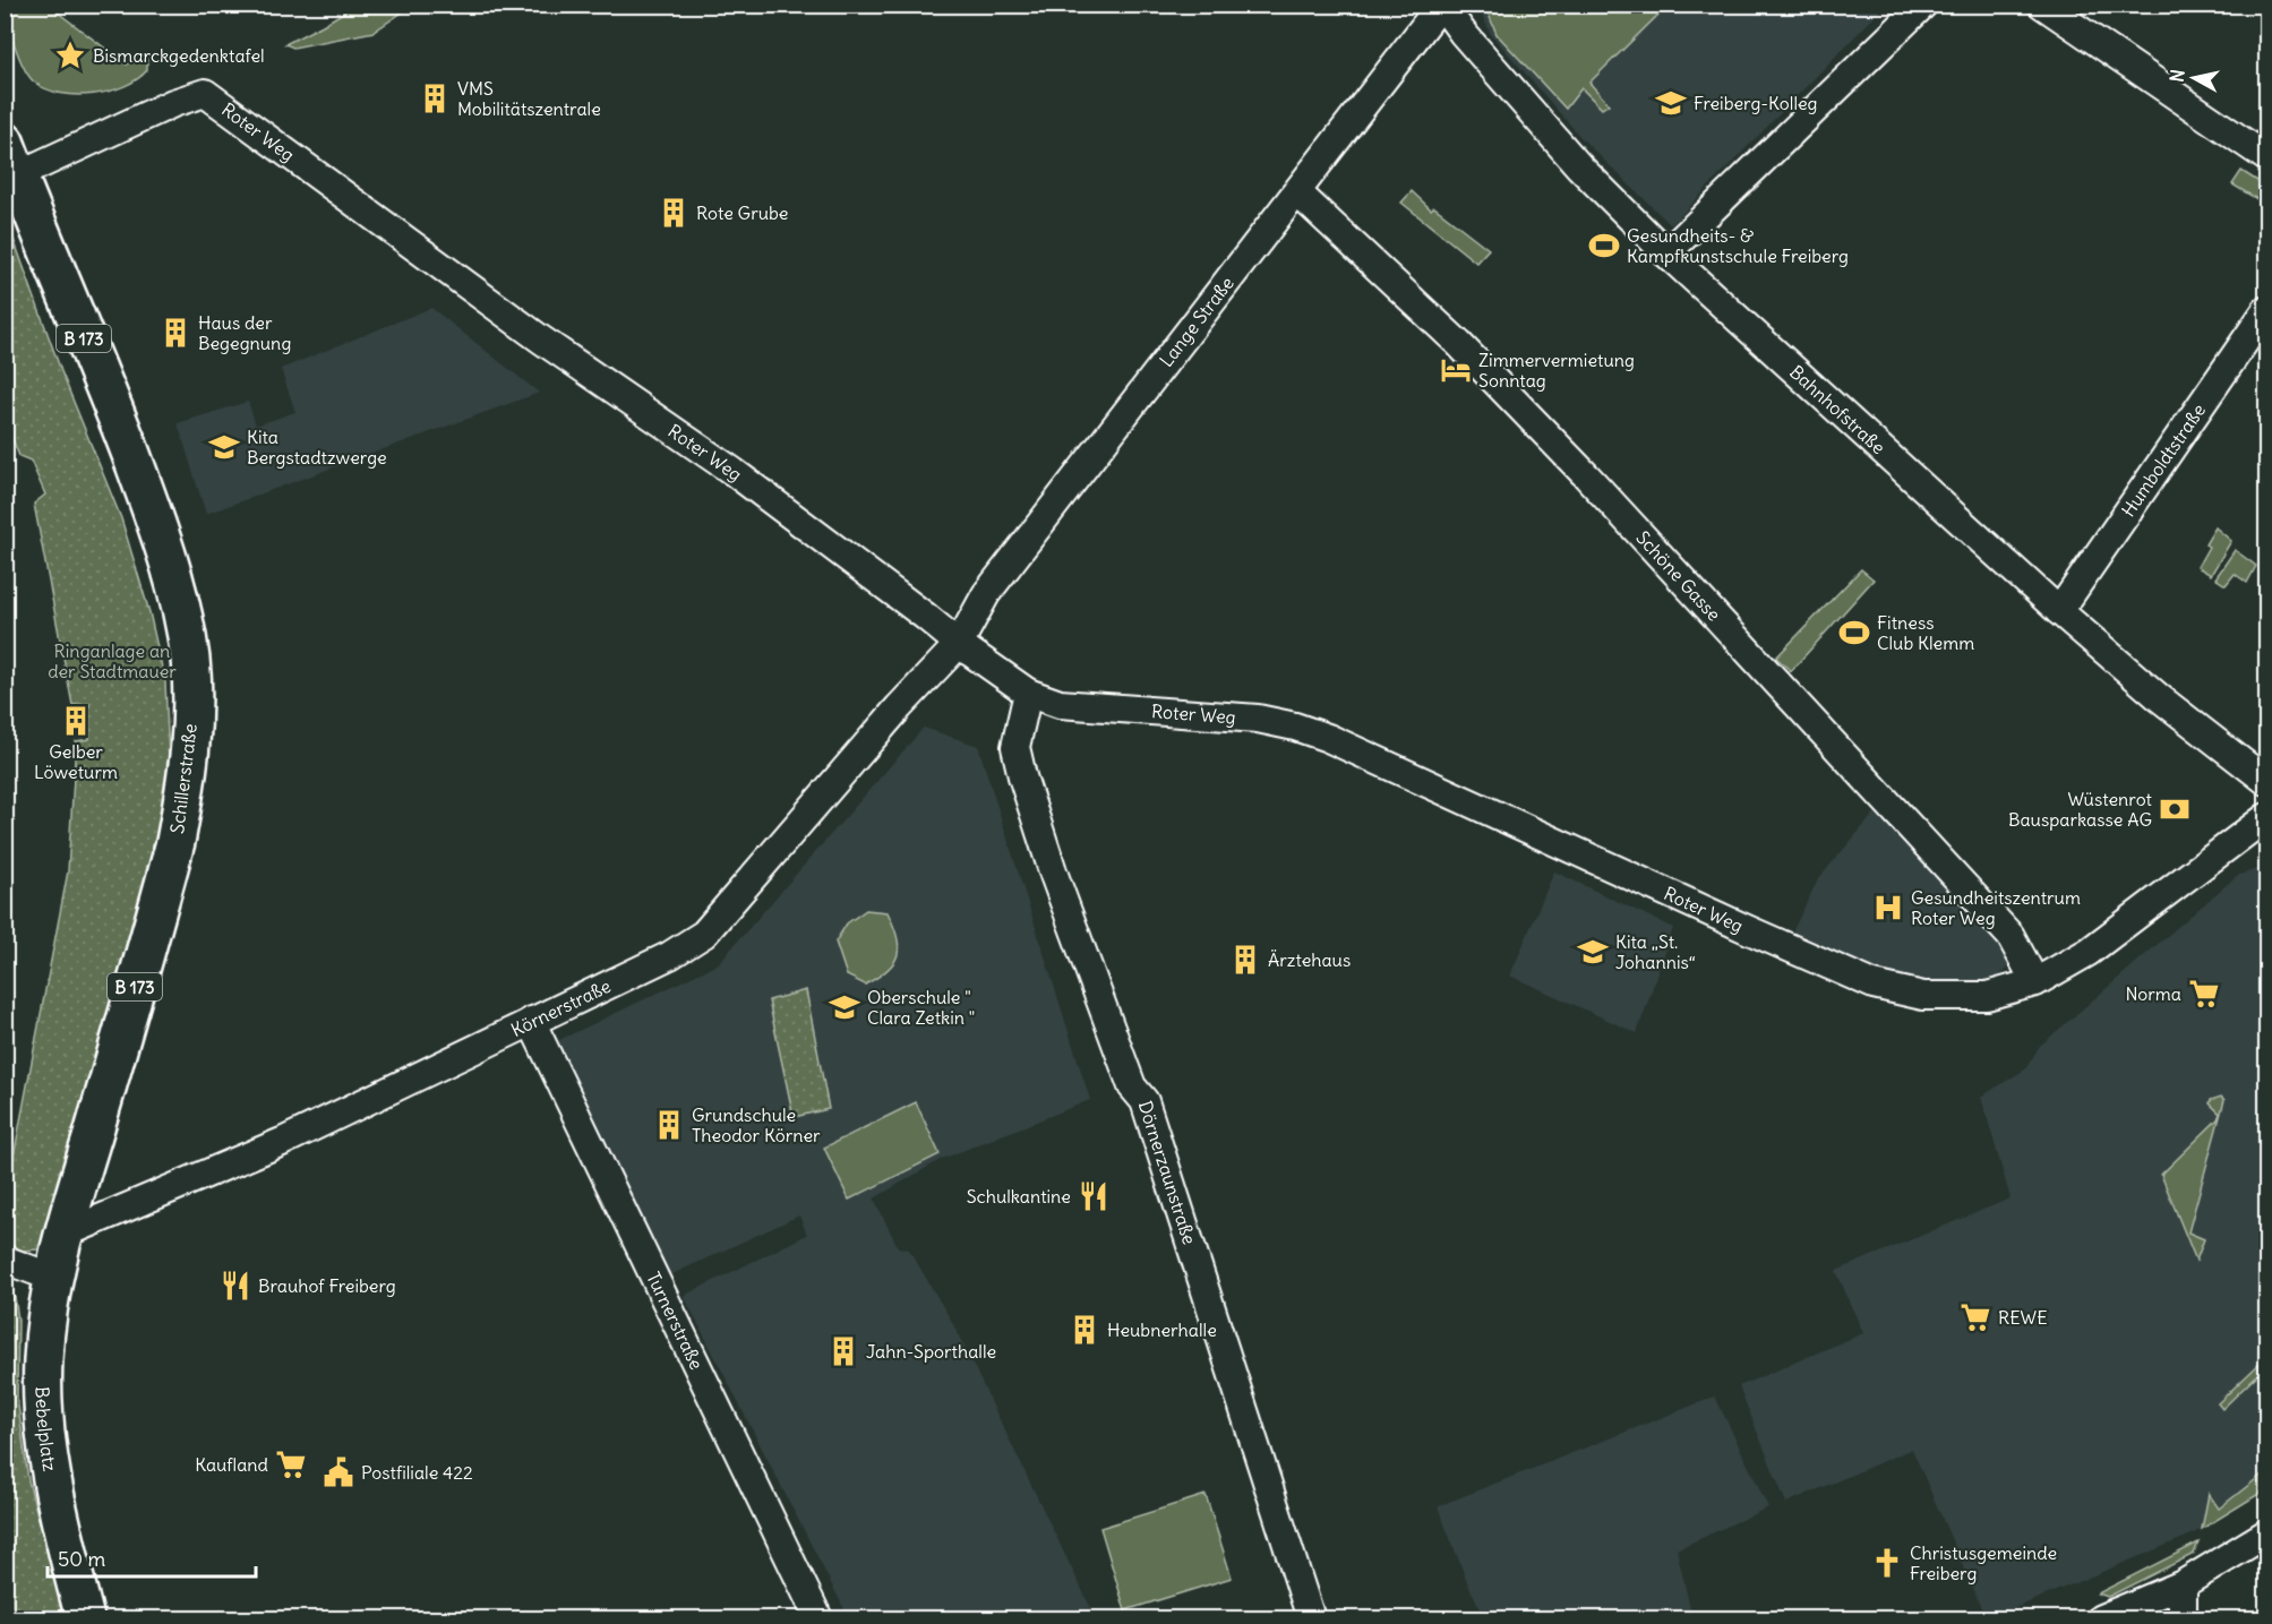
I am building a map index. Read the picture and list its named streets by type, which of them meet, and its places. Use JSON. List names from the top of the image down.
{
  "streets": {
    "main road": ["B 173", "Schillerstraße", "Bebelplatz"],
    "street": [
      "Roter Weg",
      "Lange Straße",
      "Bahnhofstraße",
      "Humboldtstraße",
      "Schöne Gasse",
      "Körnerstraße",
      "Dörnerzaunstraße",
      "Turnerstraße"
    ]
  },
  "crossings": [
    ["Roter Weg", "Lange Straße"],
    ["Roter Weg", "Schöne Gasse"],
    ["Roter Weg", "Schillerstraße"],
    ["Roter Weg", "Körnerstraße"],
    ["Roter Weg", "Dörnerzaunstraße"],
    ["Lange Straße", "Bahnhofstraße"],
    ["Lange Straße", "Schöne Gasse"],
    ["Lange Straße", "Körnerstraße"],
    ["Bahnhofstraße", "Humboldtstraße"],
    ["Schillerstraße", "Körnerstraße"],
    ["Schillerstraße", "Bebelplatz"],
    ["Körnerstraße", "Turnerstraße"],
    ["Körnerstraße", "Bebelplatz"]
  ],
  "parks": ["Ringanlage an der Stadtmauer"],
  "places": {
    "place": ["Bismarckgedenktafel"],
    "building": [
      "VMS Mobilitätszentrale",
      "Rote Grube",
      "Haus der Begegnung",
      "Gelber Löweturm",
      "Ärztehaus",
      "Grundschule Theodor Körner",
      "Heubnerhalle",
      "Jahn-Sporthalle"
    ],
    "school or university": [
      "Freiberg-Kolleg",
      "Kita Bergstadtzwerge",
      "Kita „St. Johannis“",
      "Oberschule \" Clara Zetkin \""
    ],
    "sports": ["Gesundheits- & Kampfkunstschule Freiberg", "Fitness Club Klemm"],
    "hotel": ["Zimmervermietung Sonntag"],
    "bank": ["Wüstenrot Bausparkasse AG"],
    "hospital": ["Gesundheitszentrum Roter Weg"],
    "supermarket": ["Norma", "REWE", "Kaufland"],
    "restaurant": ["Schulkantine", "Brauhof Freiberg"],
    "public building": ["Postfiliale 422"],
    "church": ["Christusgemeinde Freiberg"]
  },
  "scale_bar": "50 m",
  "north": "left"
}
